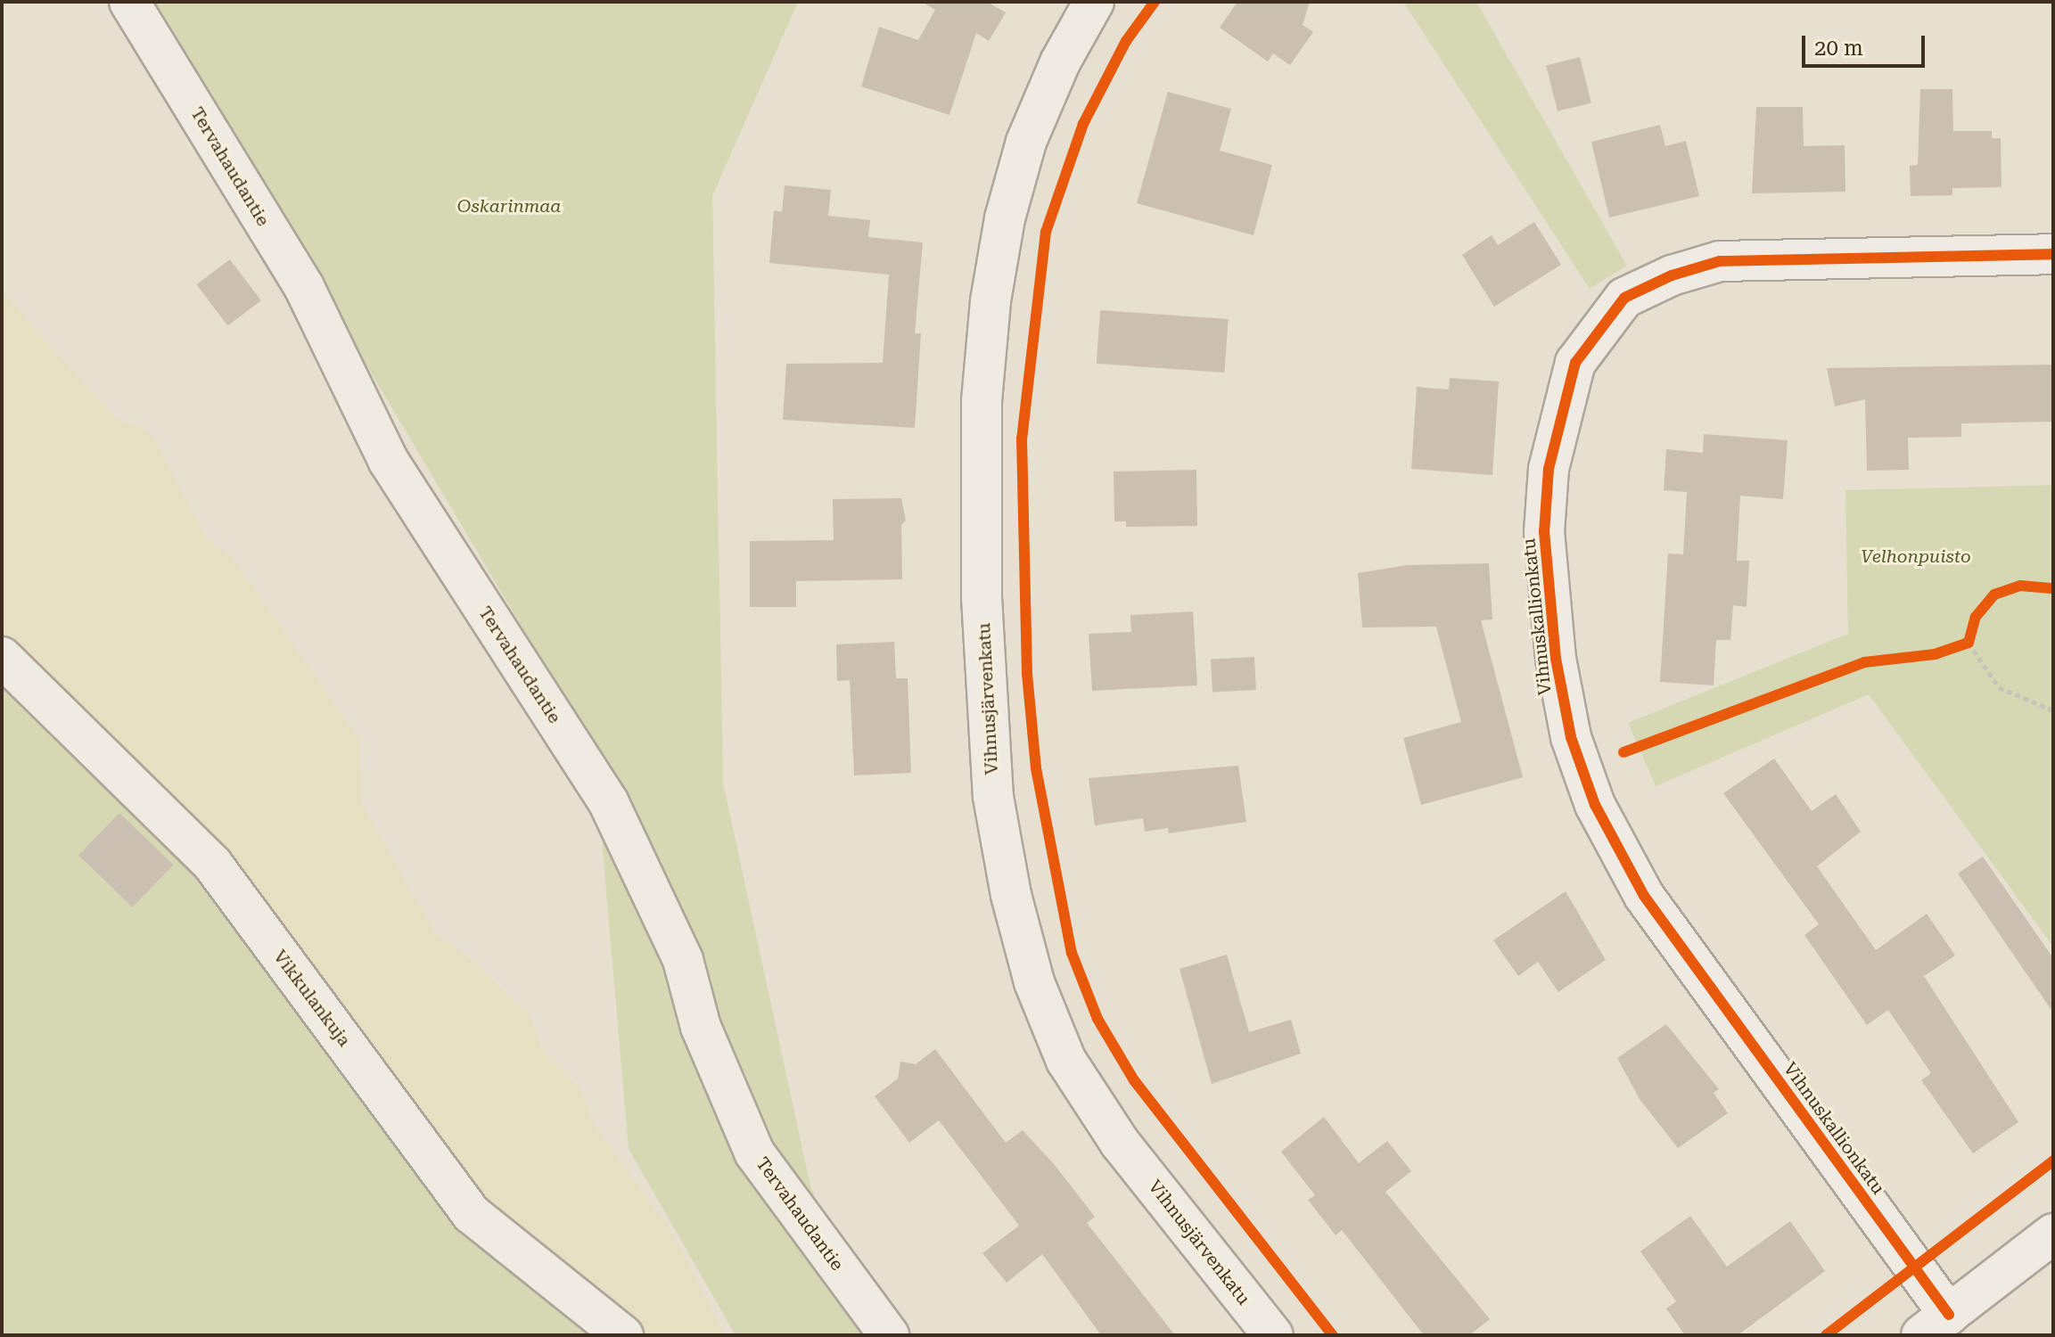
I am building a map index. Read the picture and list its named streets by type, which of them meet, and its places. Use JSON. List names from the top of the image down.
{
  "streets": {
    "street": [
      "Tervahaudantie",
      "Vihnuskallionkatu",
      "Vihnusjärvenkatu",
      "Vikkulankuja"
    ]
  },
  "parks": ["Oskarinmaa", "Velhonpuisto"],
  "scale_bar": "20 m"
}
